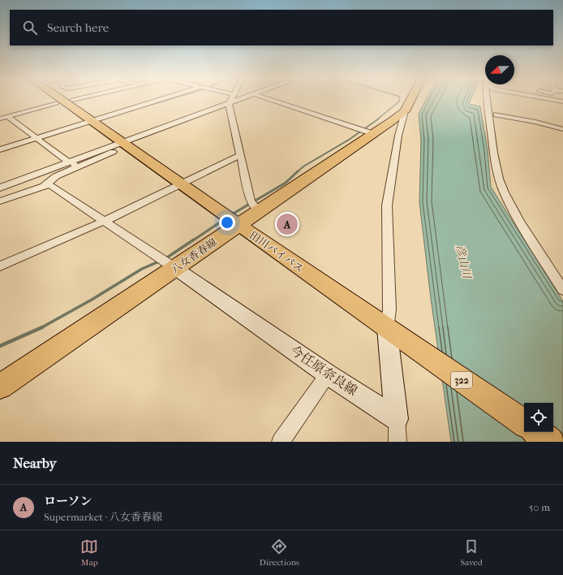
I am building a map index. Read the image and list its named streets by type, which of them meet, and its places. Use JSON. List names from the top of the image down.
{
  "streets": {
    "highway": ["田川バイパス", "322"],
    "main road": ["八女香春線", "今任原奈良線"]
  },
  "crossings": [
    ["田川バイパス", "八女香春線"],
    ["八女香春線", "今任原奈良線"]
  ],
  "water": ["彦山川"],
  "north": "left",
  "page": {
    "search": "Search here",
    "pins": "A",
    "heading": "Nearby",
    "list": [
      {
        "mark": "A",
        "name": "ローソン",
        "note": "Supermarket · 八女香春線",
        "value": "50 m"
      }
    ],
    "nav": ["Map", "Directions", "Saved"]
  }
}
